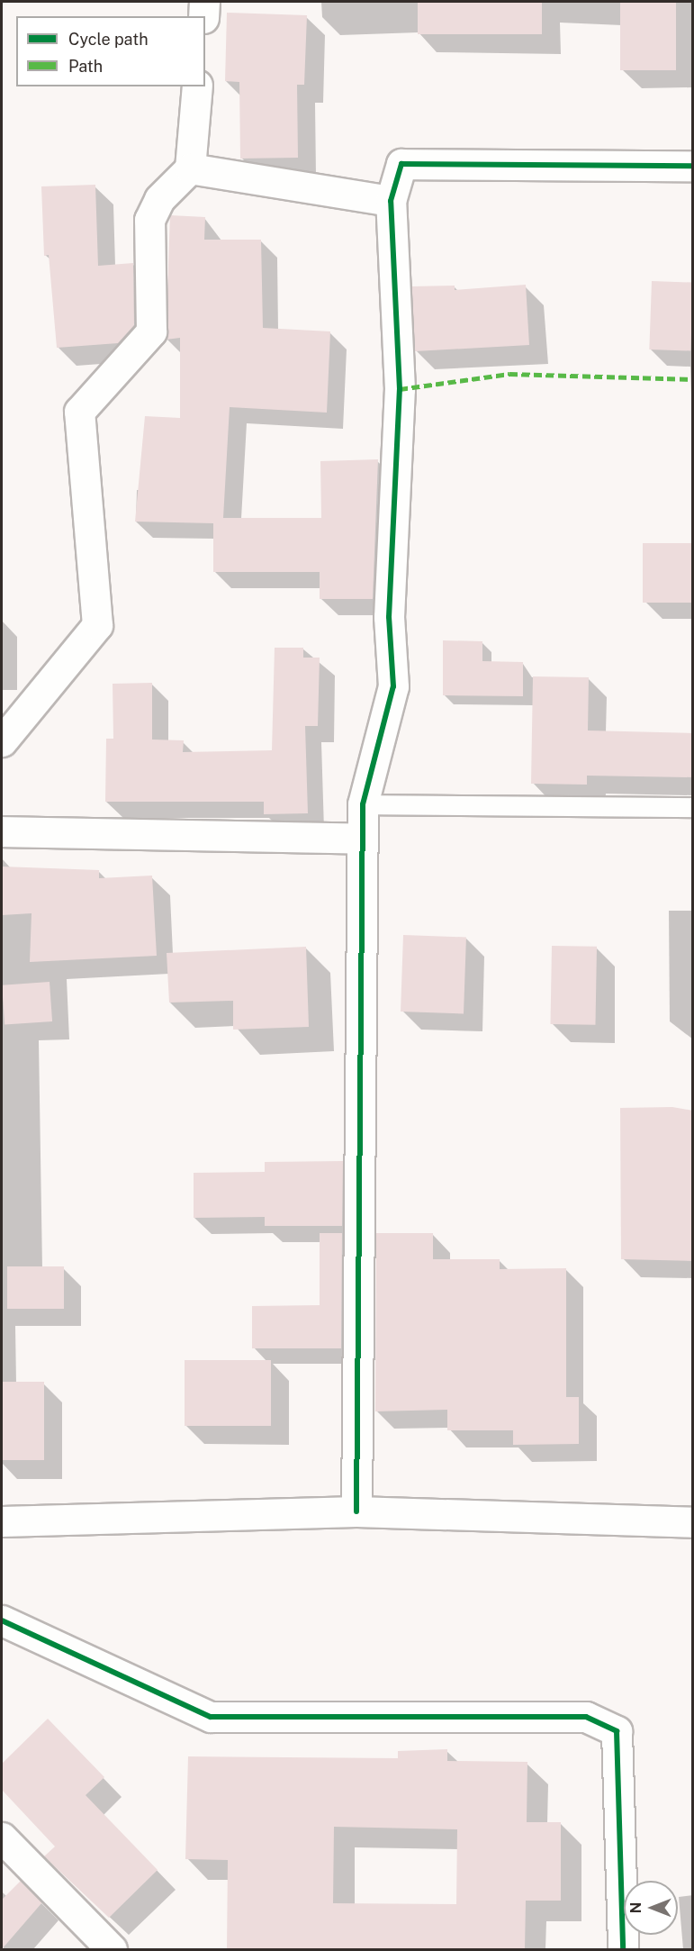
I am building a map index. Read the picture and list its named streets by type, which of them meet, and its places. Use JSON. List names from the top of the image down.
{
  "legend": ["Cycle path", "Path"],
  "north": "left"
}
